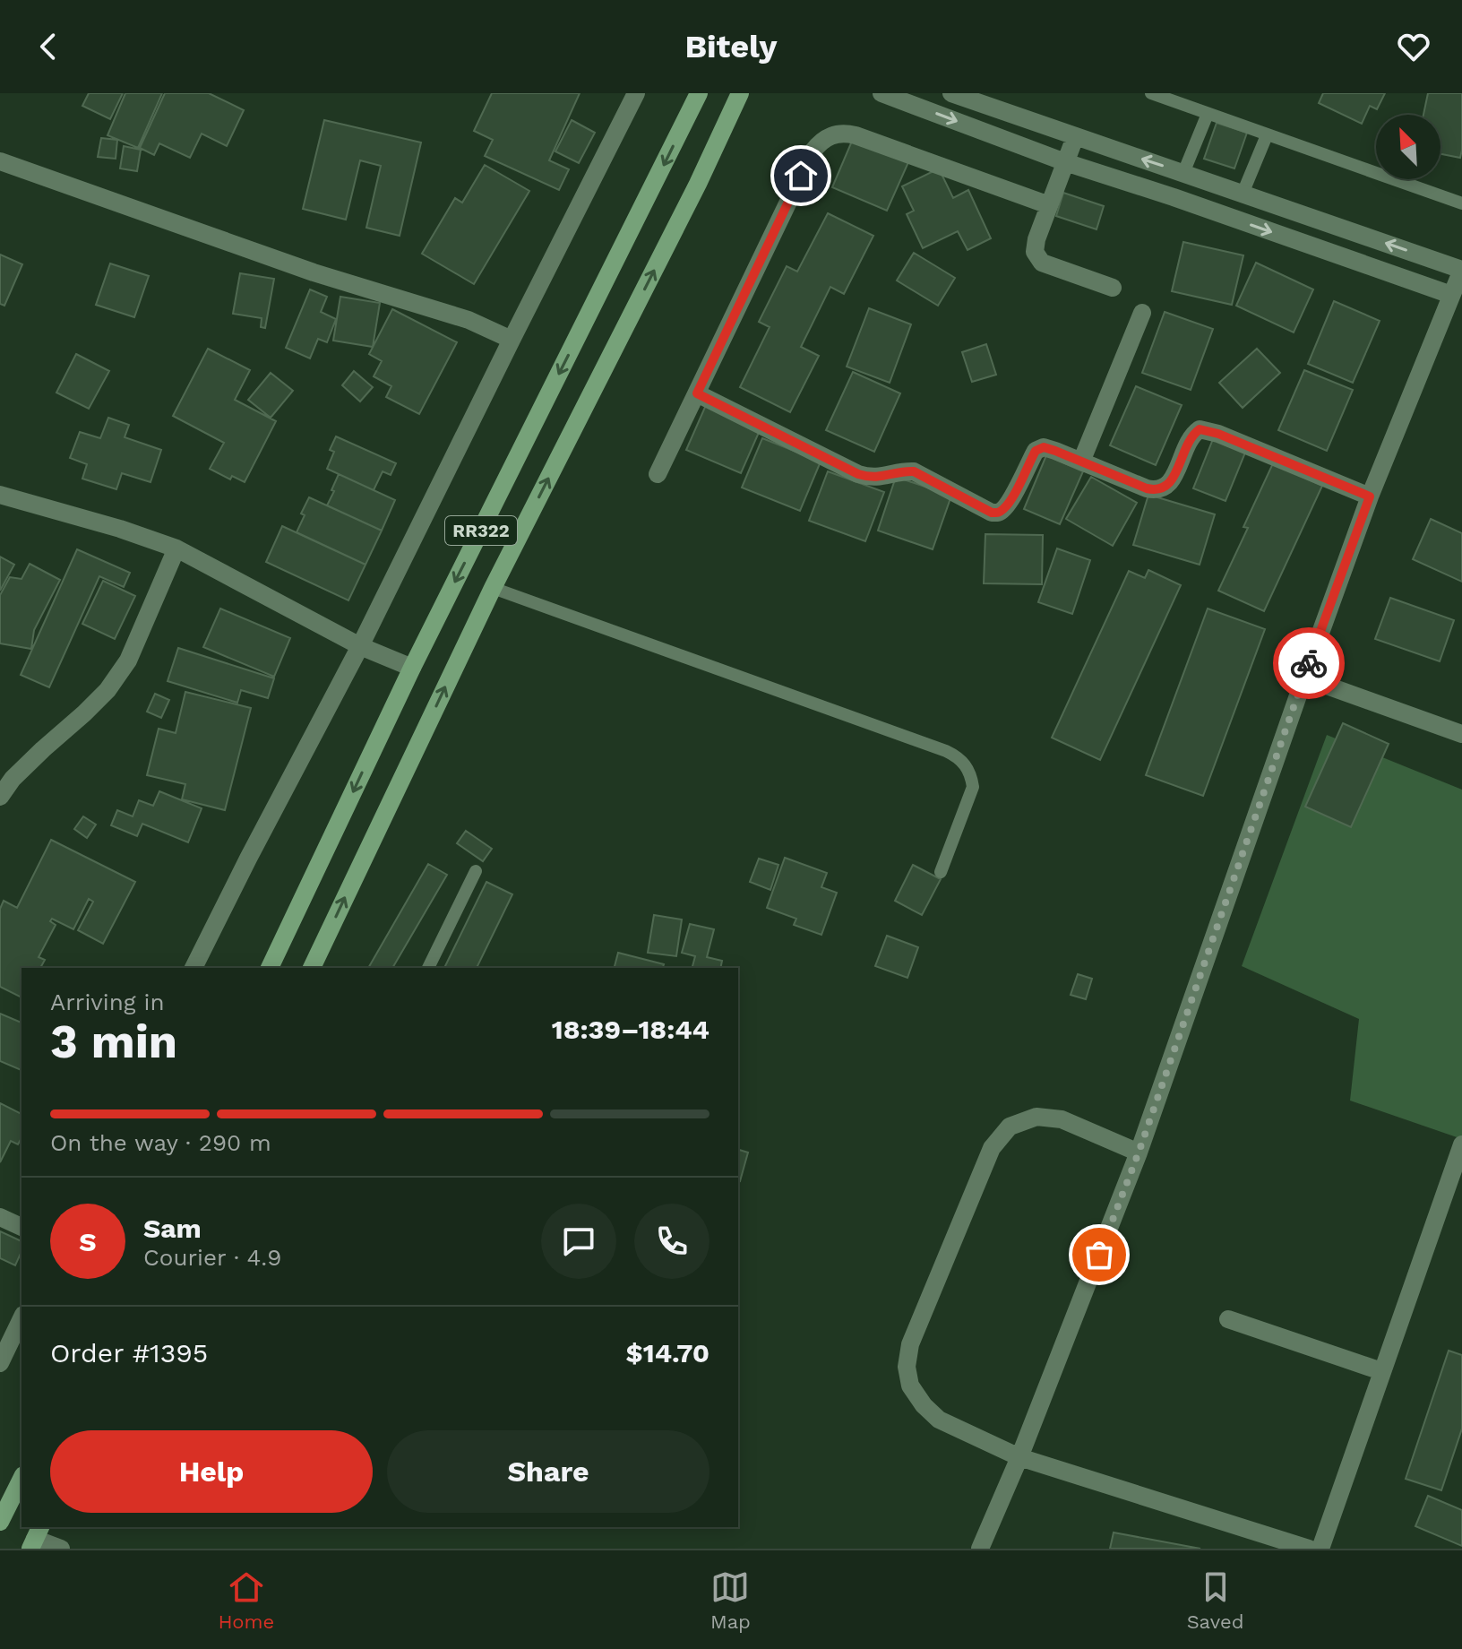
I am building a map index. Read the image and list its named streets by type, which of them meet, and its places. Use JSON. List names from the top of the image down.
{
  "streets": {
    "main road": ["RR322"]
  },
  "north": "top left",
  "page": {
    "header": "Bitely",
    "heading": ["3 min", "Arriving in", "18:39–18:44"],
    "panel": [
      "Sam",
      "Courier · 4.9",
      "Order #1395",
      "$14.70"
    ],
    "bar": "On the way · 290 m",
    "round": "S",
    "buttons": ["Help", "Share"],
    "tabs": ["Home", "Map", "Saved"]
  }
}
